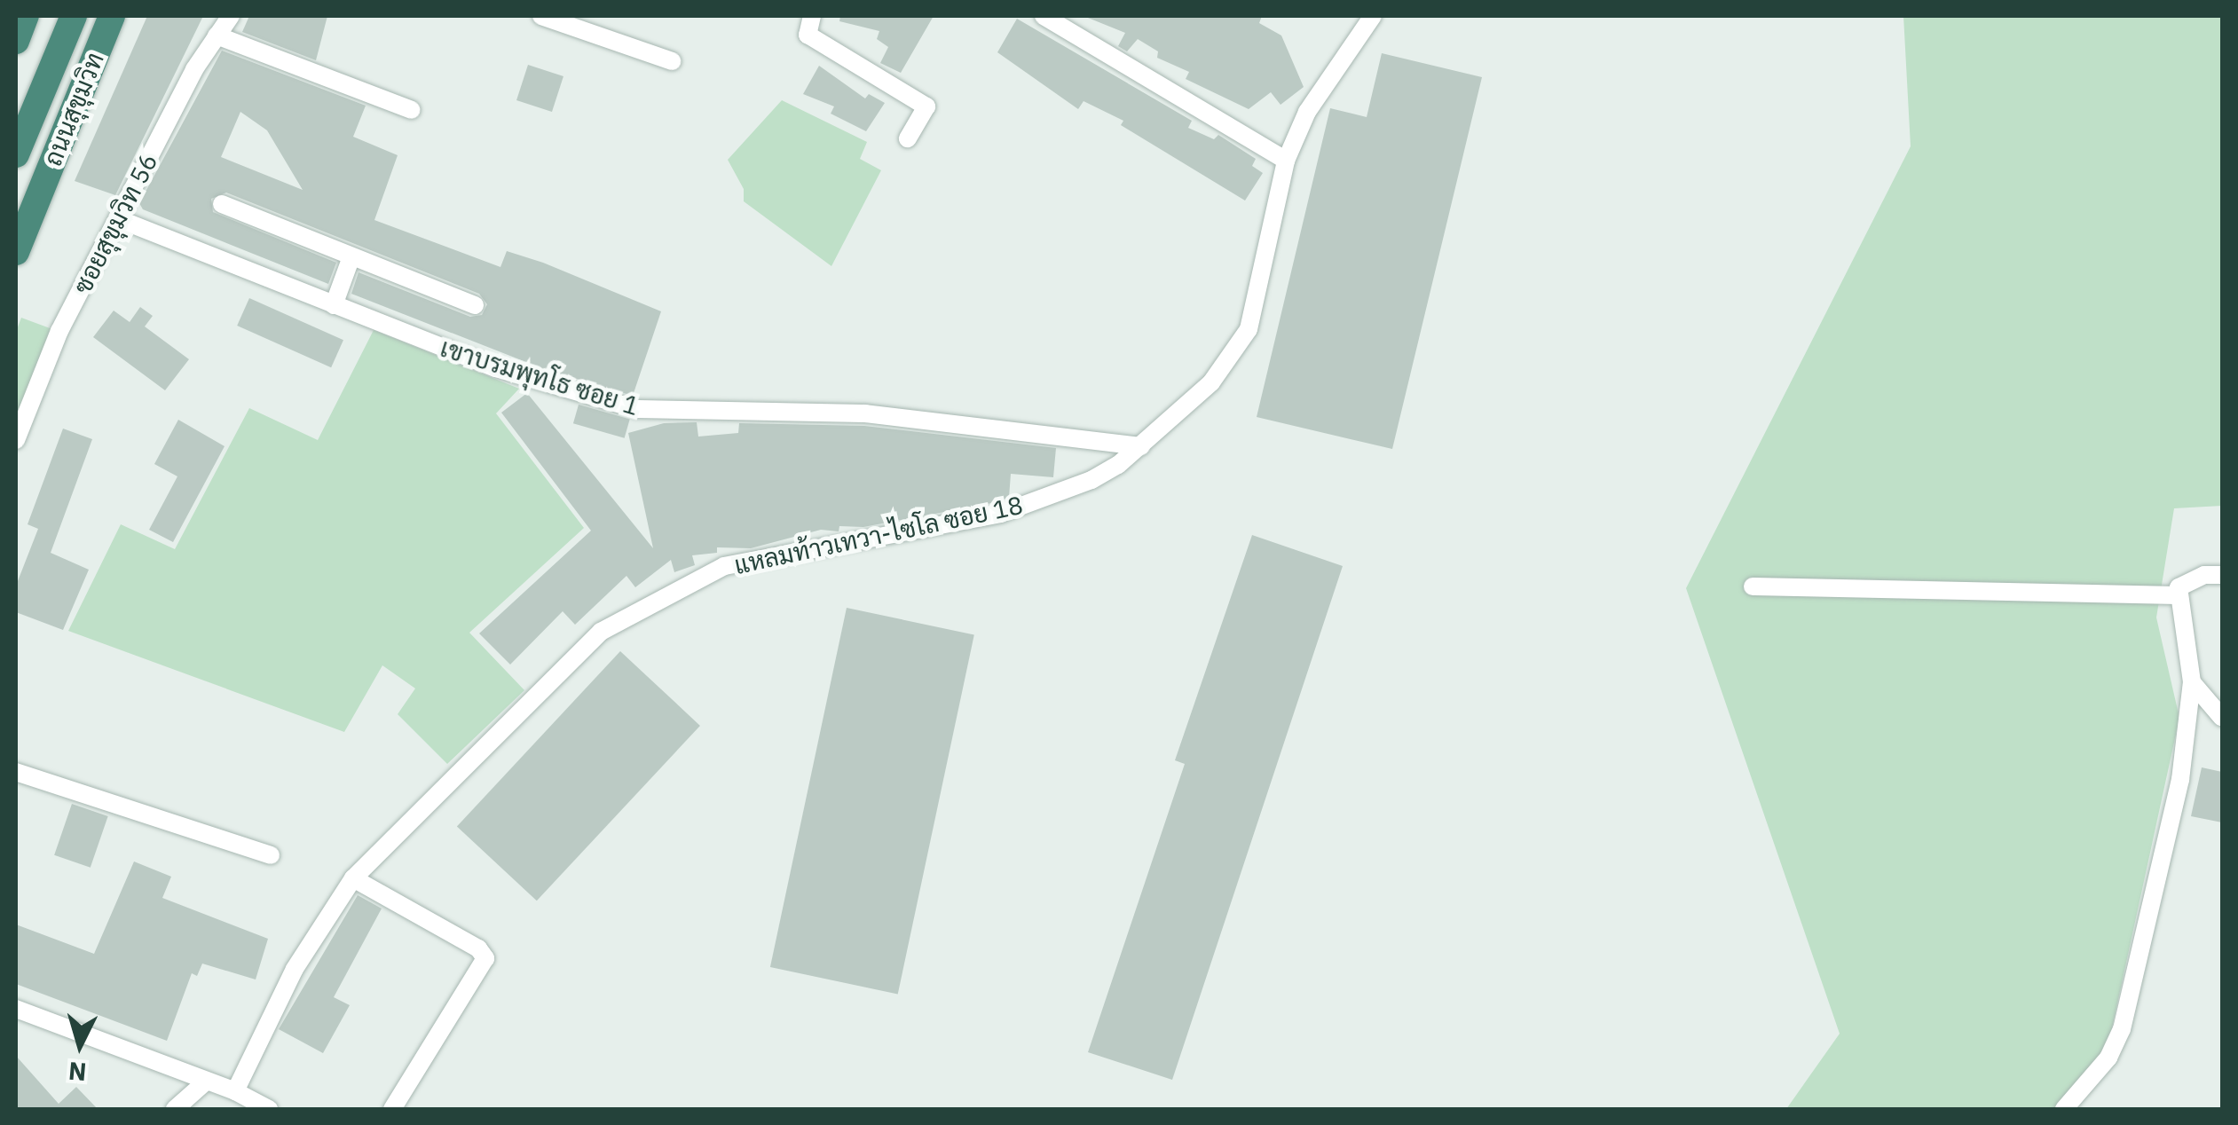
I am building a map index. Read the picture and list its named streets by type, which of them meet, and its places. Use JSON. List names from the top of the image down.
{
  "streets": {
    "highway": ["ถนนสุขุมวิท"],
    "street": ["ซอยสุขุมวิท 56", "เขาบรมพุทโธ ซอย 1", "แหลมท้าวเทวา-ไซโล ซอย 18"]
  },
  "crossings": [
    ["ซอยสุขุมวิท 56", "เขาบรมพุทโธ ซอย 1"],
    ["เขาบรมพุทโธ ซอย 1", "แหลมท้าวเทวา-ไซโล ซอย 18"]
  ],
  "north": "bottom"
}
